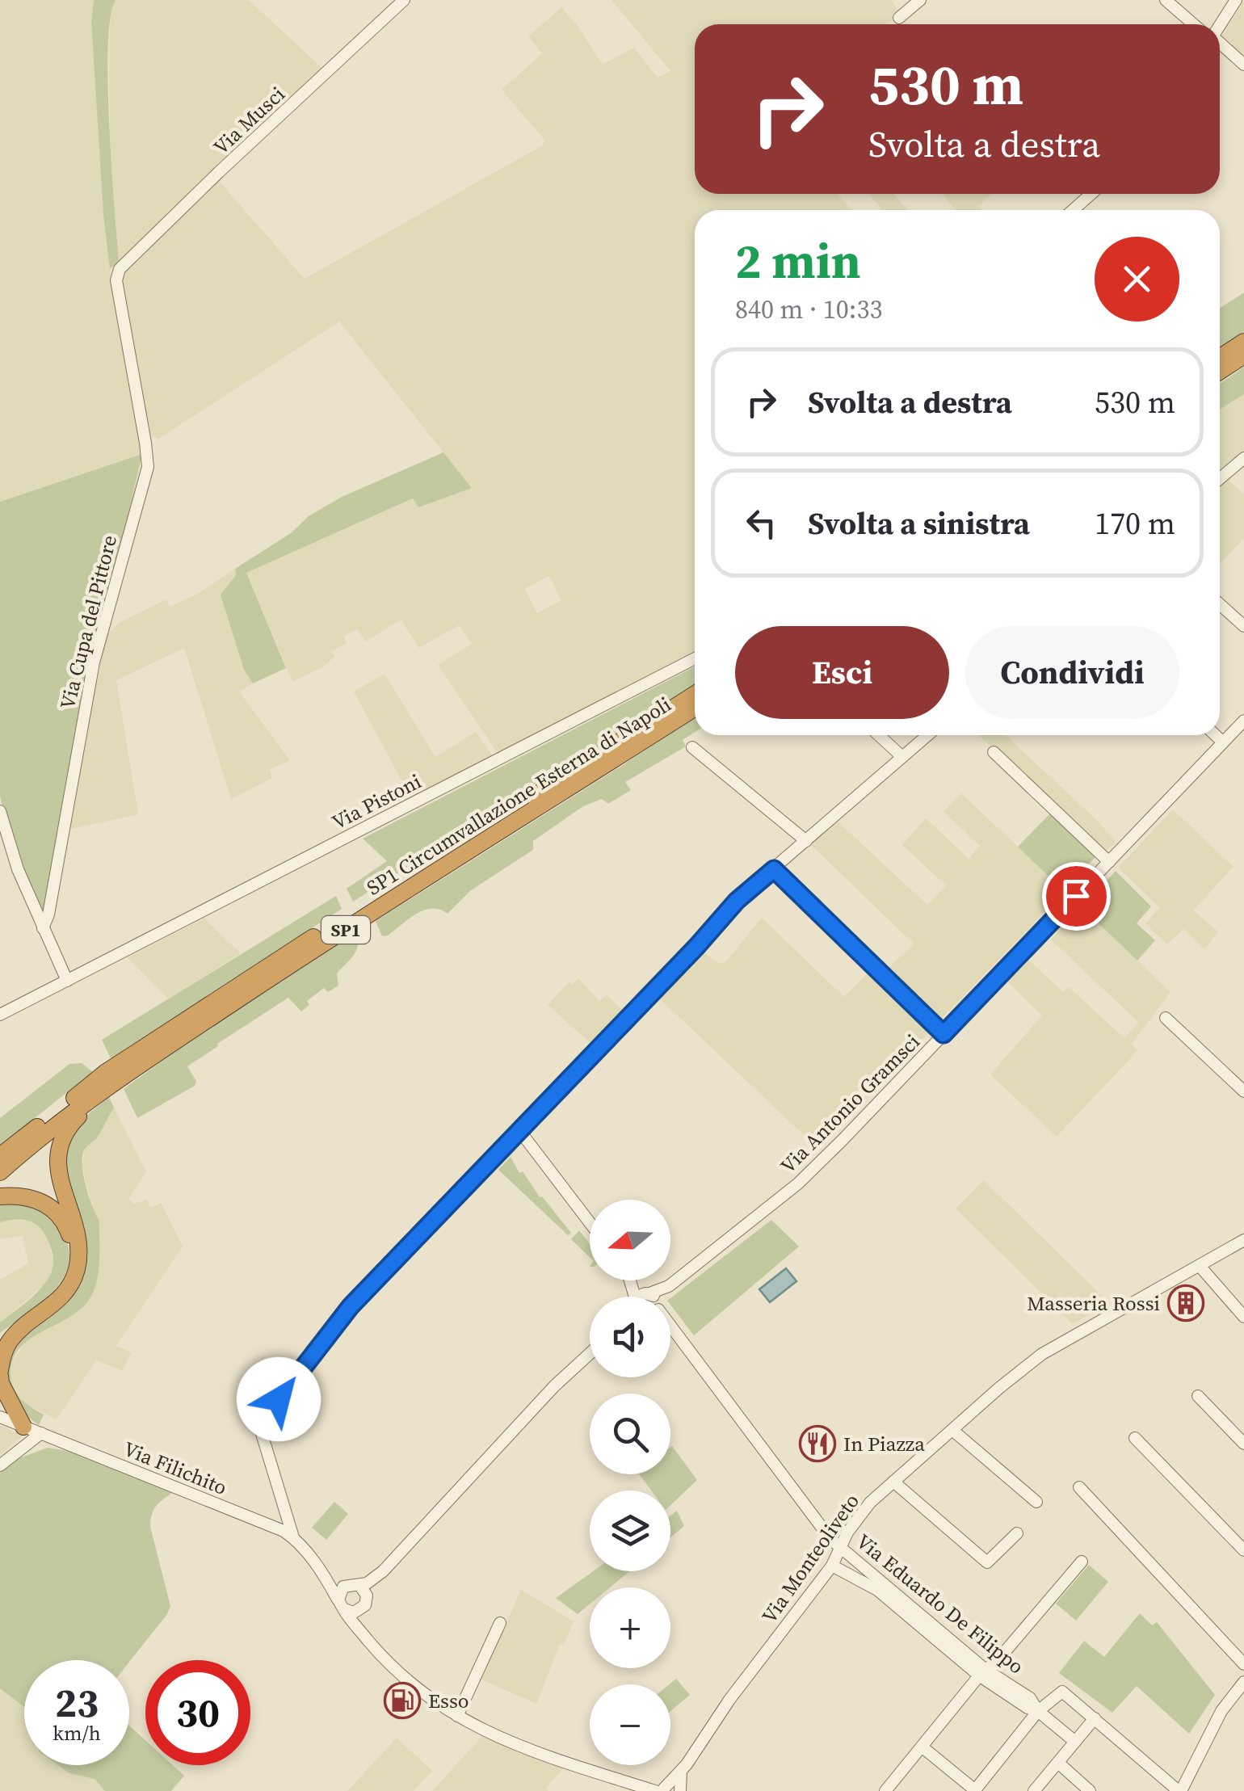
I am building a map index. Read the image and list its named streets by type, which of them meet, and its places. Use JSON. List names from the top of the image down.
{
  "streets": {
    "highway": ["SP1 Circumvallazione Esterna di Napoli", "SP1"],
    "street": [
      "Via Musci",
      "Via Cupa del Pittore",
      "Via Pistoni",
      "Via Antonio Gramsci",
      "Via Filichito",
      "Via Monteoliveto",
      "Via Eduardo De Filippo"
    ]
  },
  "crossings": [
    ["Via Musci", "Via Cupa del Pittore"],
    ["Via Monteoliveto", "Via Eduardo De Filippo"]
  ],
  "places": {
    "building": ["Masseria Rossi"],
    "restaurant": ["In Piazza"],
    "fuel station": ["Esso"]
  },
  "north": "left",
  "page": {
    "turn": ["530 m", "Svolta a destra"],
    "heading": ["2 min", "840 m · 10:33"],
    "list": [
      {
        "name": "Svolta a destra",
        "value": "530 m"
      },
      {
        "name": "Svolta a sinistra",
        "value": "170 m"
      }
    ],
    "buttons": ["Esci", "Condividi"],
    "map_buttons": ["+", "−"],
    "speed": "23 km/h",
    "limit": "30"
  }
}
